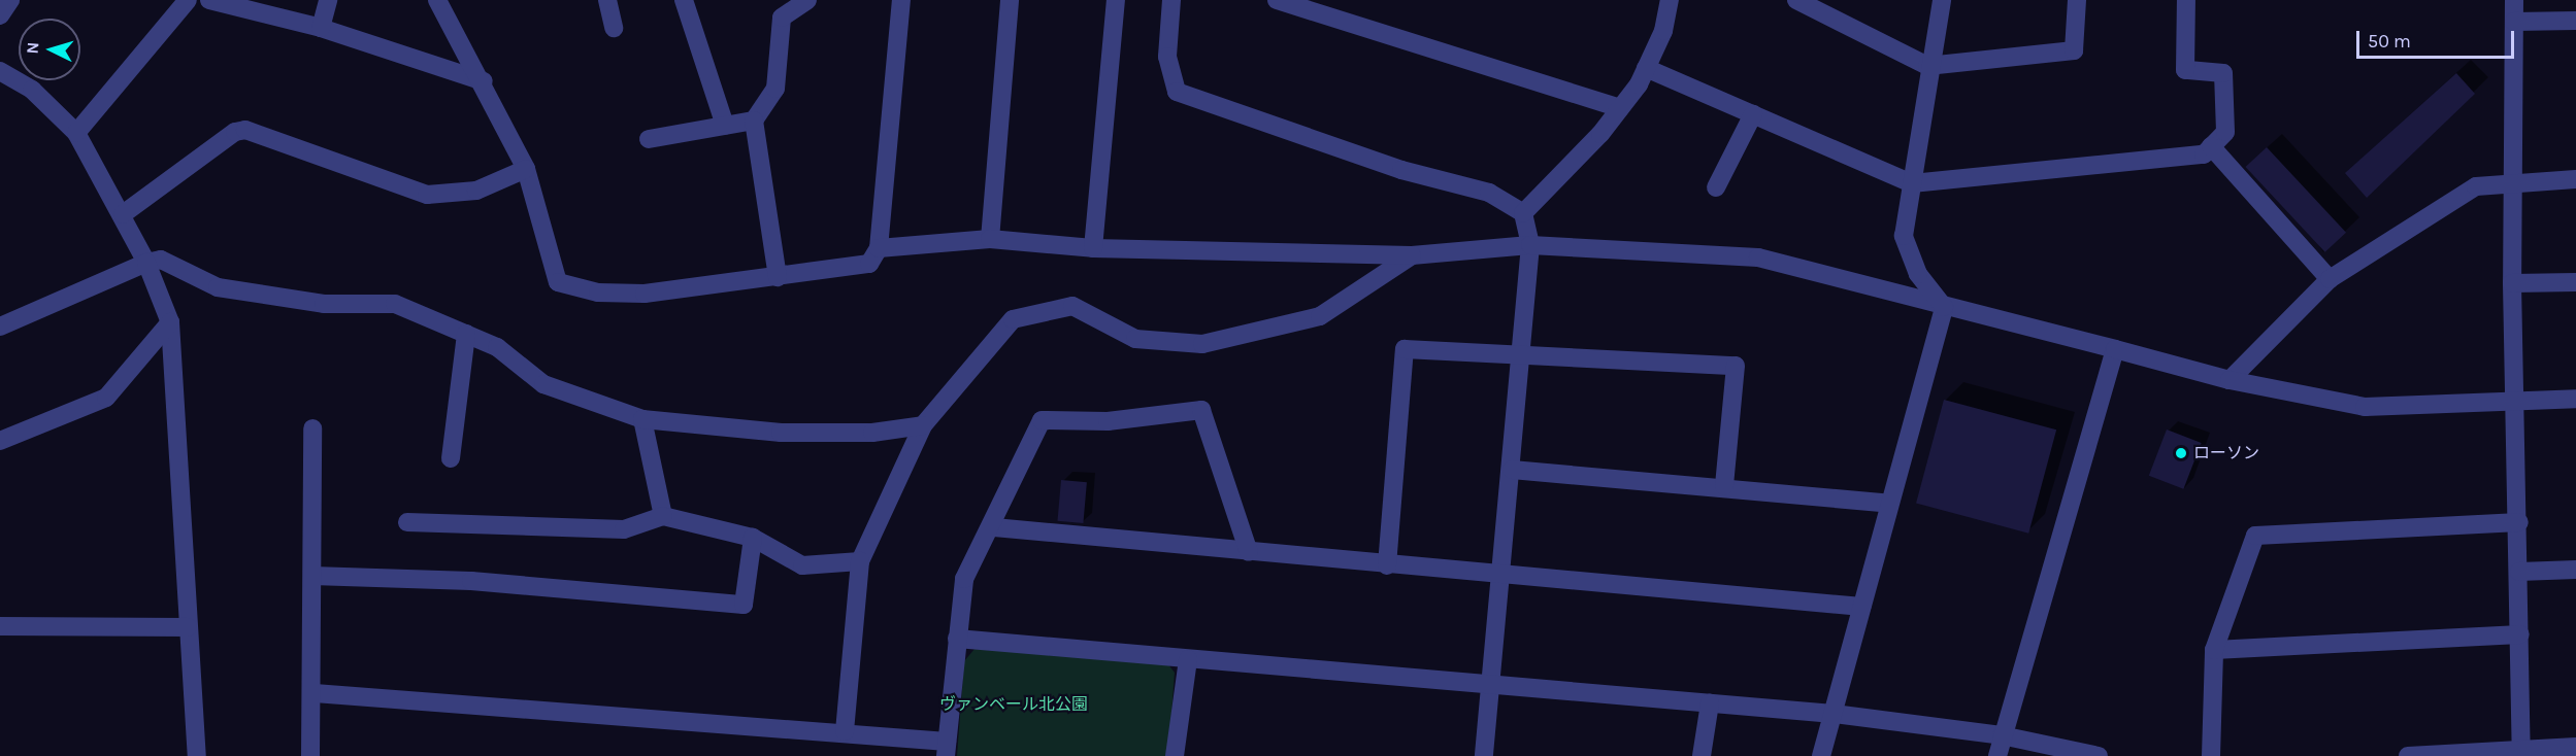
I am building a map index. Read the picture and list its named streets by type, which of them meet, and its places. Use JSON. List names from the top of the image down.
{
  "parks": ["ヴァンベール北公園"],
  "places": ["ローソン"],
  "scale_bar": "50 m",
  "north": "left"
}
